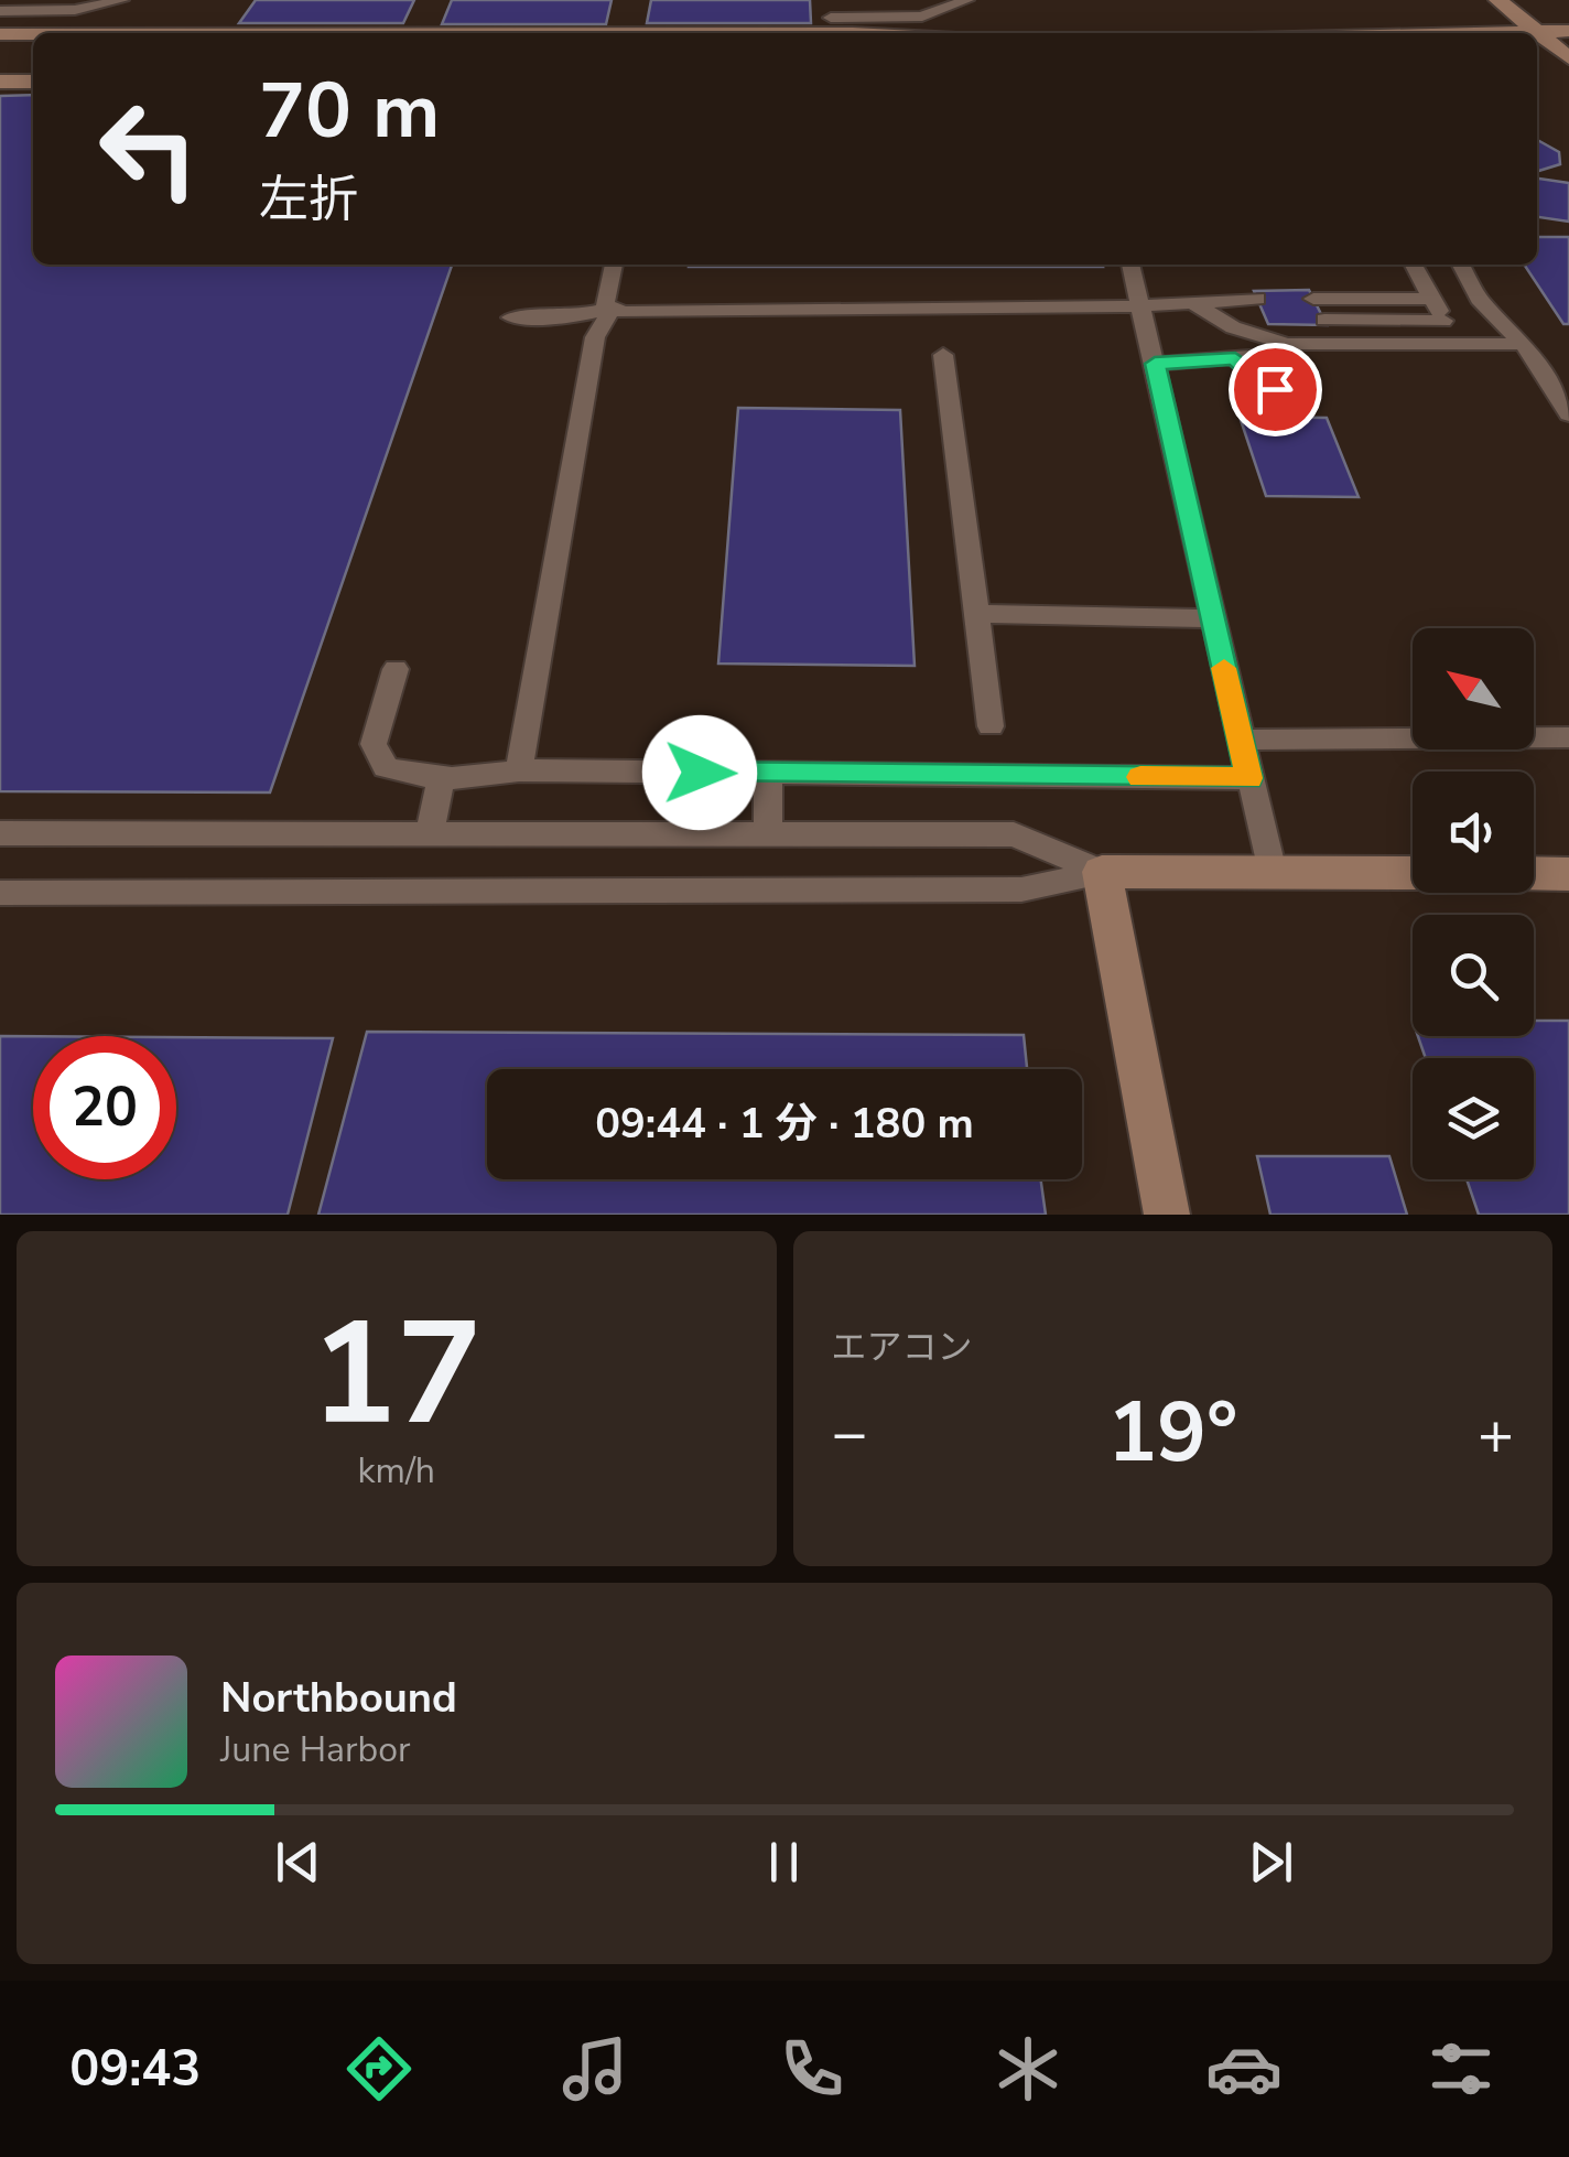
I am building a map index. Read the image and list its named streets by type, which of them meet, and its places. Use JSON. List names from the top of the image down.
{
  "north": "top left",
  "page": {
    "turn": ["70 m", "左折"],
    "limit": "20",
    "trip": "09:44 · 1 分 · 180 m",
    "tile": [
      ["17", "km/h"],
      "エアコン"
    ],
    "heat": ["−", "19°", "+"],
    "song": ["Northbound", "June Harbor"],
    "tabs": "09:43"
  }
}
